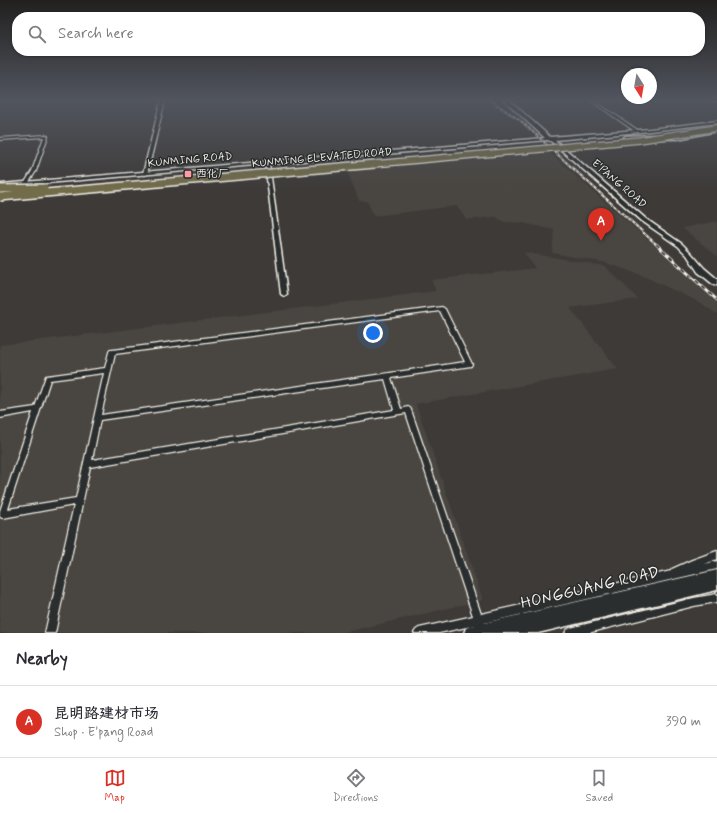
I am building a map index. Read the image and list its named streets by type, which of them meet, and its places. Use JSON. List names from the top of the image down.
{
  "streets": {
    "highway": ["KUNMING ELEVATED ROAD"],
    "main road": ["KUNMING ROAD", "E'PANG ROAD", "HONGGUANG ROAD"]
  },
  "crossings": [
    ["KUNMING ROAD", "E'PANG ROAD"]
  ],
  "places": {
    "transit": ["西化厂"]
  },
  "north": "bottom",
  "page": {
    "search": "Search here",
    "pins": "A",
    "heading": "Nearby",
    "list": [
      {
        "mark": "A",
        "name": "昆明路建材市场",
        "note": "Shop · E'pang Road",
        "value": "390 m"
      }
    ],
    "nav": ["Map", "Directions", "Saved"]
  }
}
